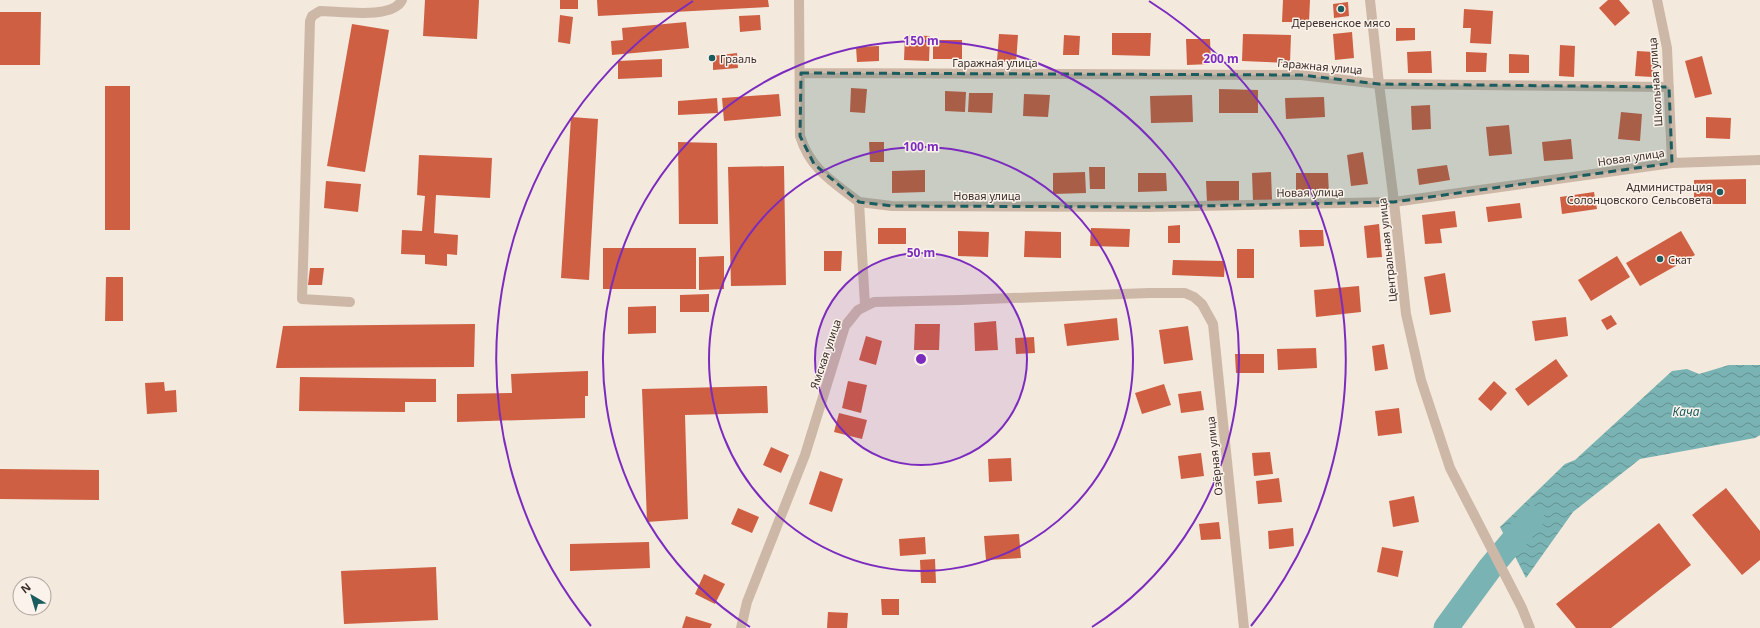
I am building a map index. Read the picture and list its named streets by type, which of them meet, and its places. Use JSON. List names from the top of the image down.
{
  "streets": {
    "street": [
      "Гаражная улица",
      "Школьная улица",
      "Новая улица",
      "Центральная улица",
      "Ямская улица",
      "Озёрная улица"
    ]
  },
  "crossings": [
    ["Гаражная улица", "Школьная улица"],
    ["Гаражная улица", "Центральная улица"],
    ["Школьная улица", "Новая улица"],
    ["Новая улица", "Центральная улица"],
    ["Ямская улица", "Озёрная улица"]
  ],
  "water": ["Кача"],
  "places": [
    "Деревенское мясо",
    "Грааль",
    "Администрация Солонцовского Сельсовета",
    "Скат"
  ],
  "north": "top left",
  "rings": [
    "150 m",
    "200 m",
    "100 m",
    "50 m"
  ]
}
